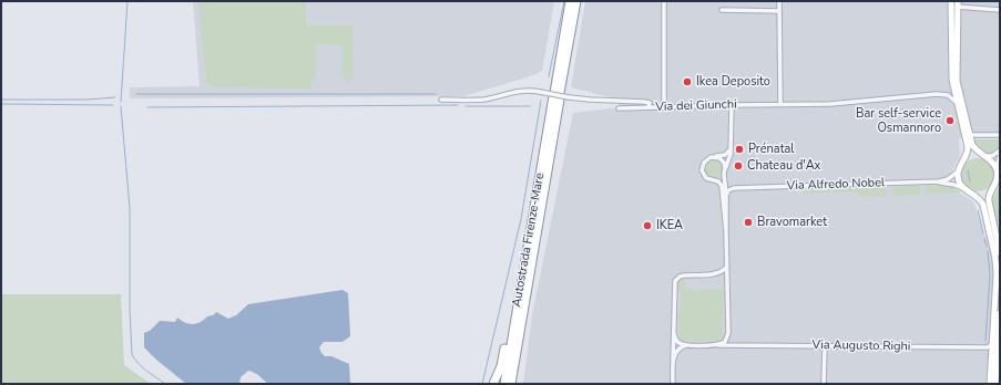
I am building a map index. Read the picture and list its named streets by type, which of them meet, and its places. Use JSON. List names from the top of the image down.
{
  "streets": {
    "highway": ["Autostrada Firenze-Mare"],
    "street": ["Via dei Giunchi", "Via Alfredo Nobel", "Via Augusto Righi"]
  },
  "places": [
    "Ikea Deposito",
    "Bar self-service Osmannoro",
    "Prénatal",
    "Chateau d'Ax",
    "Bravomarket",
    "IKEA"
  ]
}
